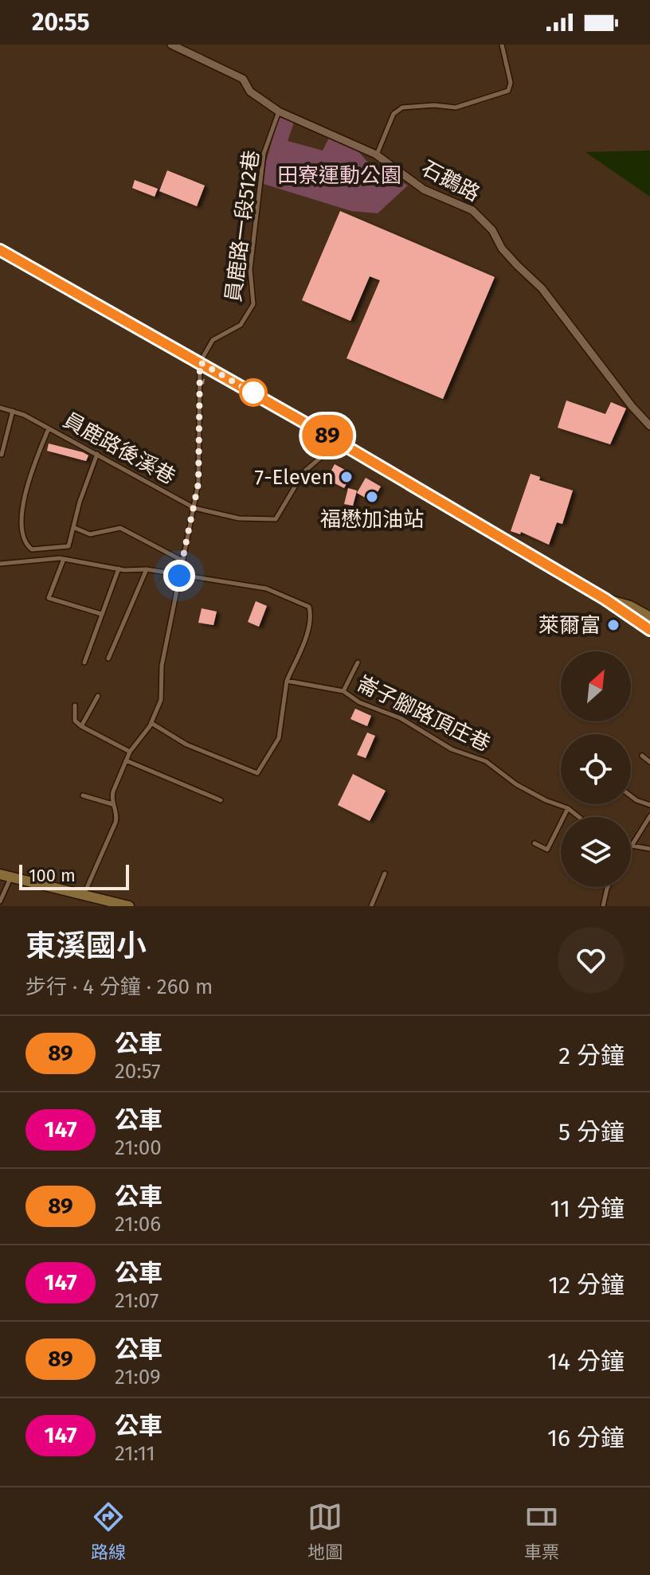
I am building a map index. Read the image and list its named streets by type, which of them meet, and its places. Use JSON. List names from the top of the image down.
{
  "streets": {
    "street": ["石鵝路"],
    "lane": ["員鹿路一段512巷", "員鹿路後溪巷", "崙子腳路頂庄巷"]
  },
  "crossings": [
    ["石鵝路", "員鹿路一段512巷"]
  ],
  "parks": ["田寮運動公園"],
  "places": ["7-Eleven", "福懋加油站", "萊爾富"],
  "lines": ["bus line 89"],
  "scale_bar": "100 m",
  "north": "top right",
  "page": {
    "status": "20:55",
    "on_map": "89",
    "scale": "100 m",
    "heading": ["東溪國小", "步行 · 4 分鐘 · 260 m"],
    "list": [
      {
        "mark": "89",
        "name": "公車",
        "note": "20:57",
        "value": "2 分鐘"
      },
      {
        "mark": "147",
        "name": "公車",
        "note": "21:00",
        "value": "5 分鐘"
      },
      {
        "mark": "89",
        "name": "公車",
        "note": "21:06",
        "value": "11 分鐘"
      },
      {
        "mark": "147",
        "name": "公車",
        "note": "21:07",
        "value": "12 分鐘"
      },
      {
        "mark": "89",
        "name": "公車",
        "note": "21:09",
        "value": "14 分鐘"
      },
      {
        "mark": "147",
        "name": "公車",
        "note": "21:11",
        "value": "16 分鐘"
      }
    ],
    "tabs": ["路線", "地圖", "車票"]
  }
}
